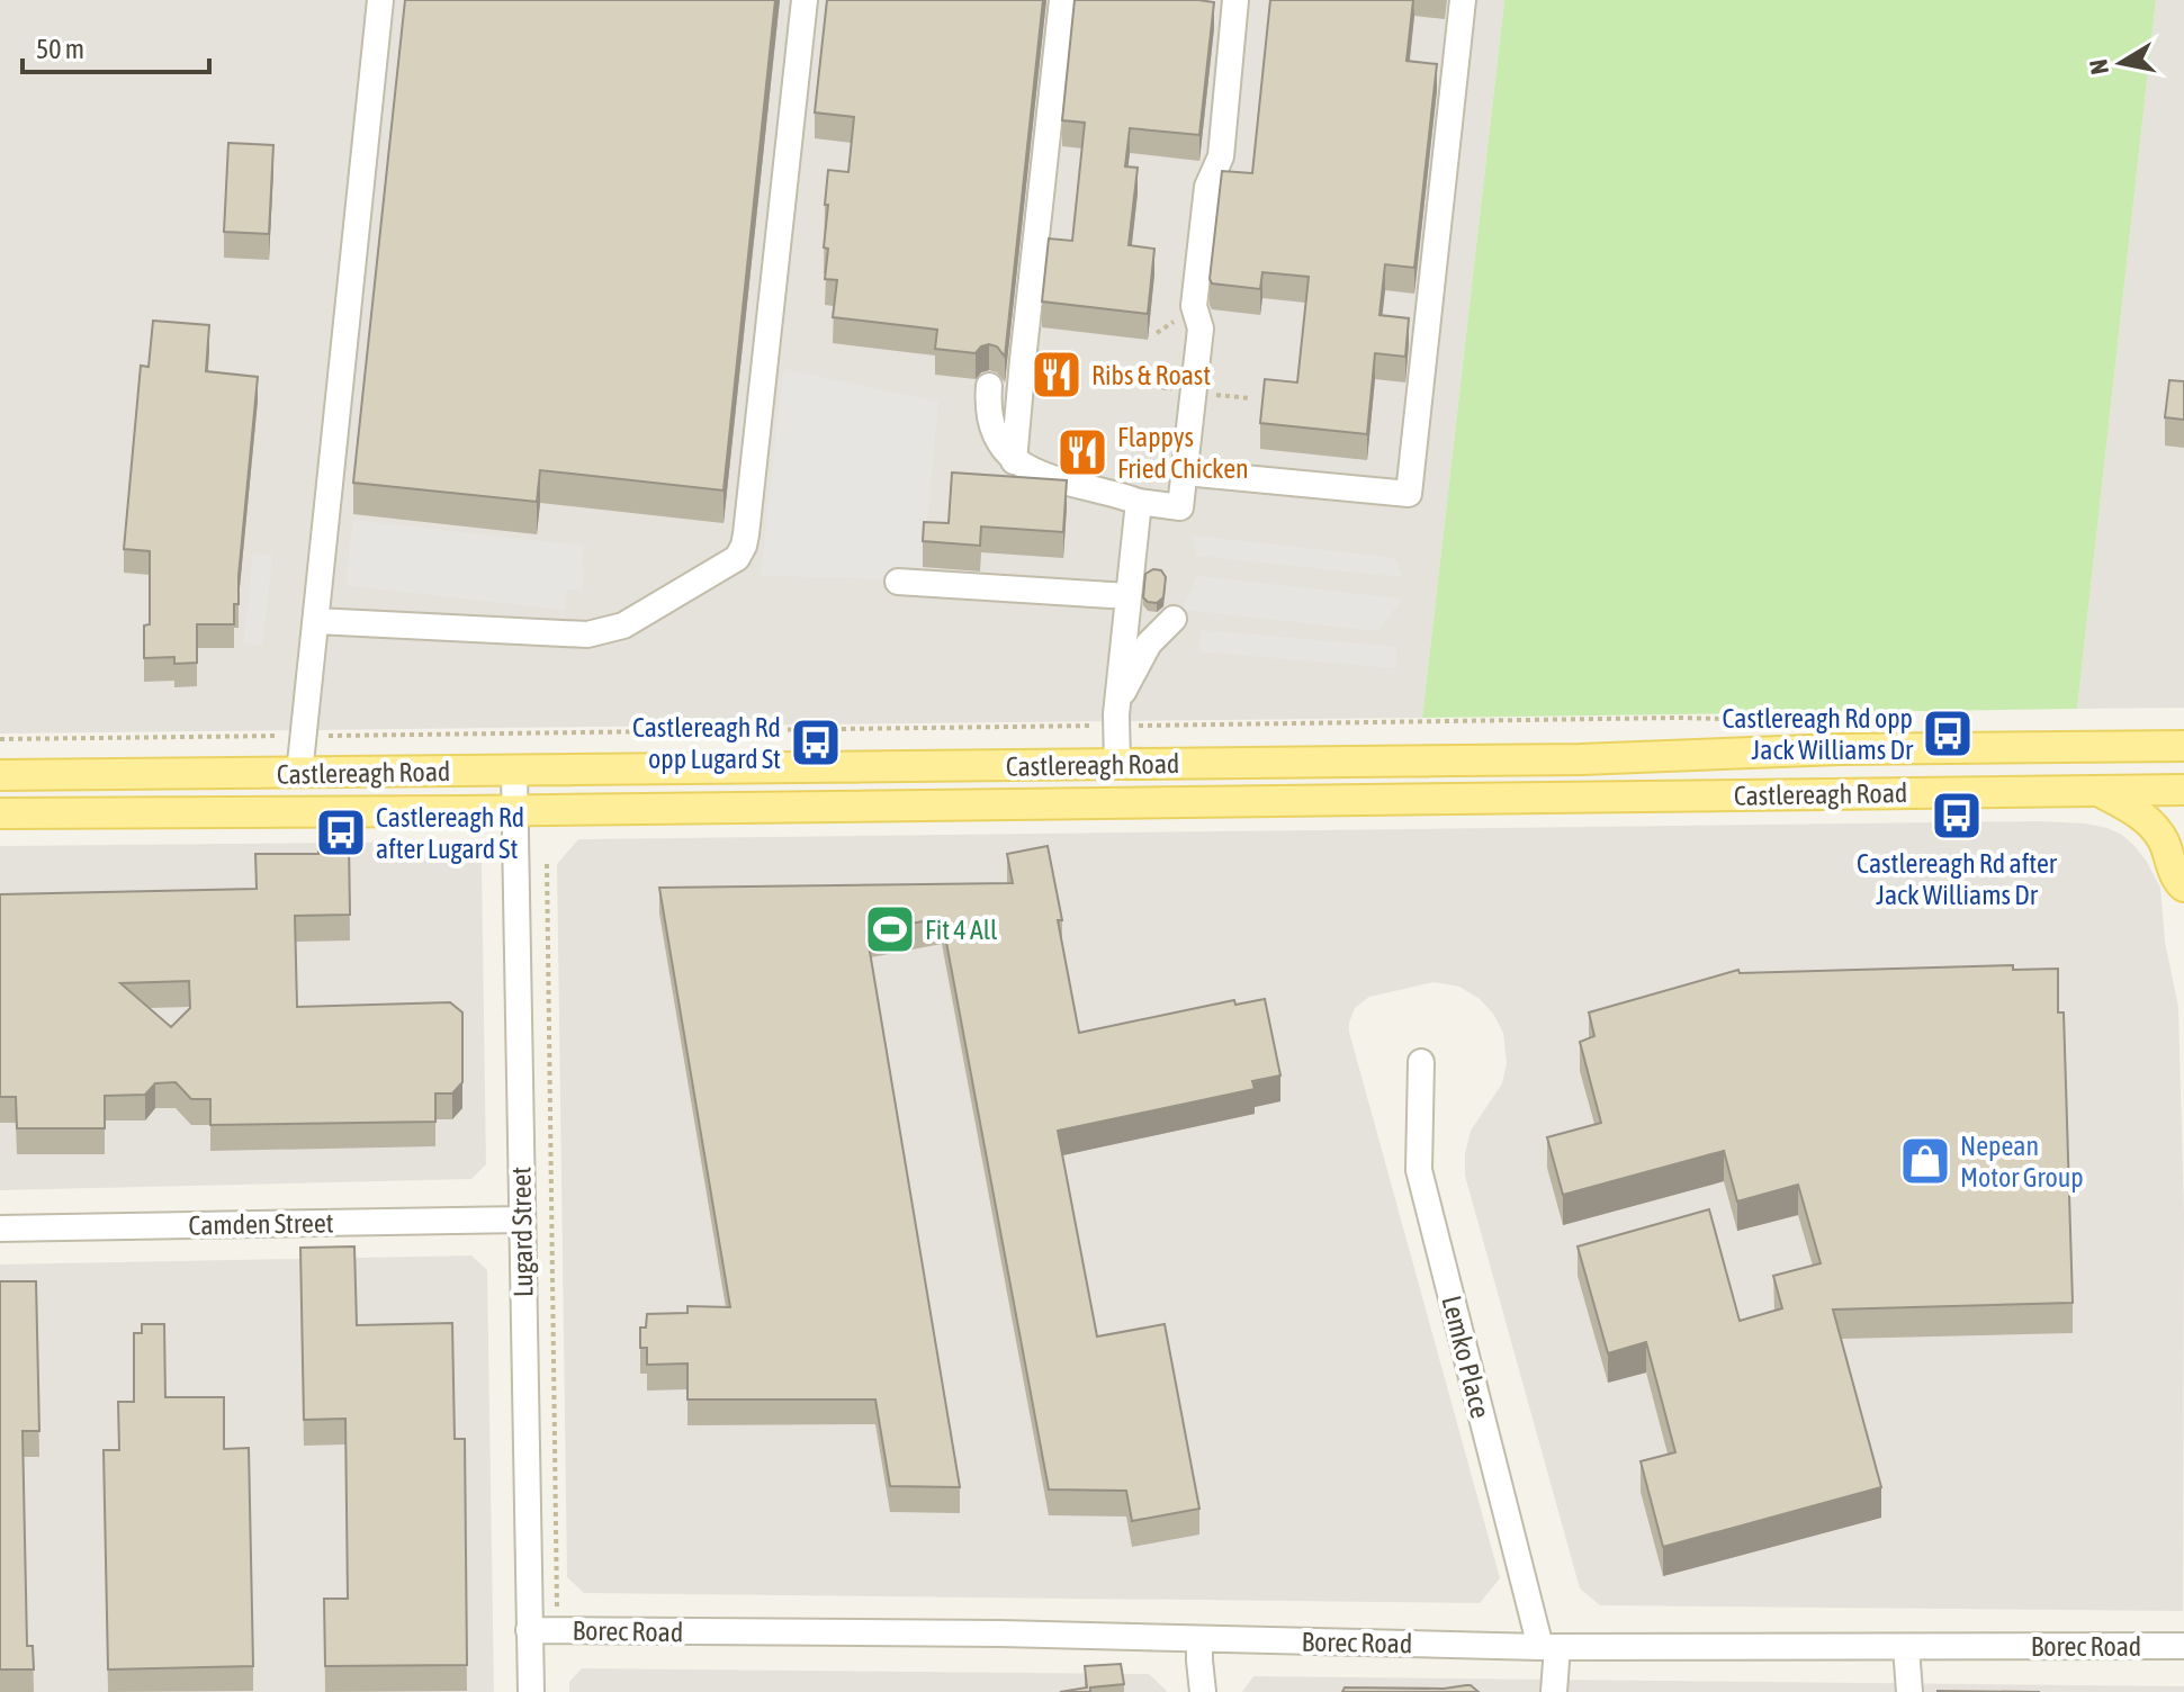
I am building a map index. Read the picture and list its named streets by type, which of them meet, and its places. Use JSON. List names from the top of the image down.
{
  "streets": {
    "main road": ["Castlereagh Road"],
    "street": [
      "Camden Street",
      "Lugard Street",
      "Lemko Place",
      "Borec Road"
    ]
  },
  "crossings": [
    ["Castlereagh Road", "Lugard Street"],
    ["Camden Street", "Lugard Street"],
    ["Lugard Street", "Borec Road"],
    ["Lemko Place", "Borec Road"]
  ],
  "places": {
    "restaurant": ["Ribs & Roast", "Flappys Fried Chicken"],
    "bus stop": [
      "Castlereagh Rd opp Jack Williams Dr",
      "Castlereagh Rd opp Lugard St",
      "Castlereagh Rd after Jack Williams Dr",
      "Castlereagh Rd after Lugard St"
    ],
    "sports": ["Fit 4 All"],
    "shop": ["Nepean Motor Group"]
  },
  "scale_bar": "50 m",
  "north": "left"
}
